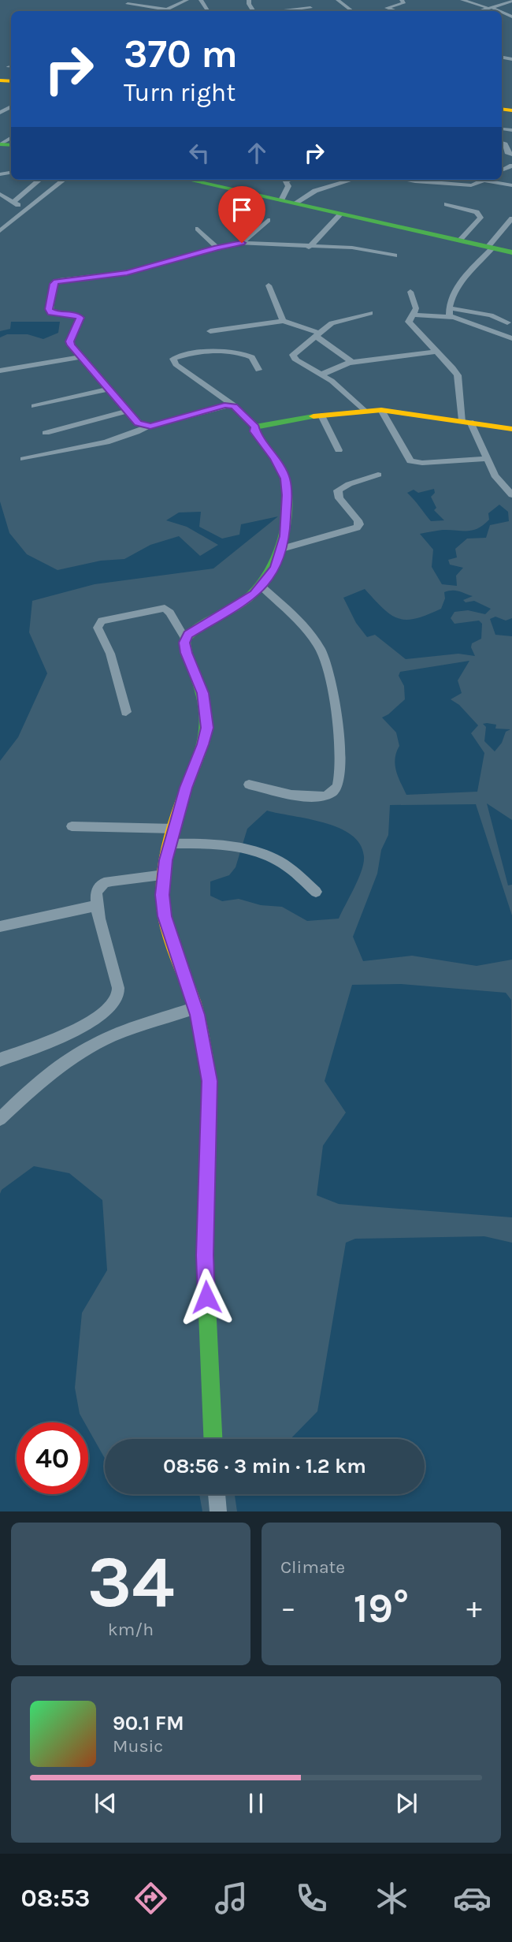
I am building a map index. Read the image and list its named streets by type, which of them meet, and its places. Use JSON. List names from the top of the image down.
{
  "page": {
    "turn": ["370 m", "Turn right"],
    "limit": "40",
    "trip": "08:56 · 3 min · 1.2 km",
    "tile": [
      ["34", "km/h"],
      "Climate"
    ],
    "heat": ["−", "19°", "+"],
    "song": ["90.1 FM", "Music"],
    "tabs": "08:53"
  }
}
